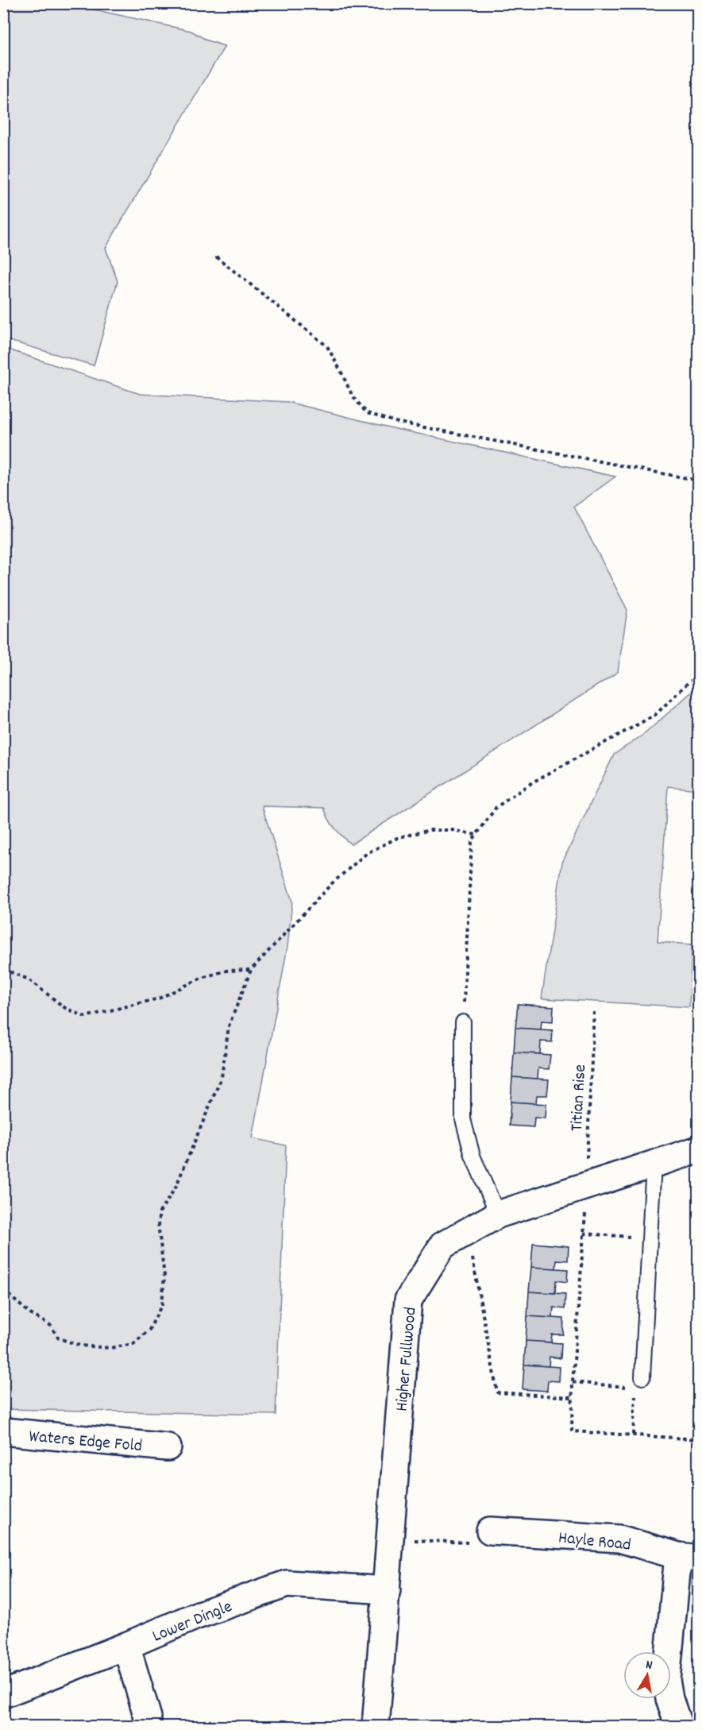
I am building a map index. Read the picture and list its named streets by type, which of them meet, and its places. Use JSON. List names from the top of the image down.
{
  "streets": {
    "street": [
      "Higher Fullwood",
      "Waters Edge Fold",
      "Hayle Road",
      "Lower Dingle"
    ],
    "path": ["Titian Rise"]
  },
  "crossings": [
    ["Titian Rise", "Higher Fullwood"],
    ["Higher Fullwood", "Lower Dingle"]
  ],
  "north": "top"
}
